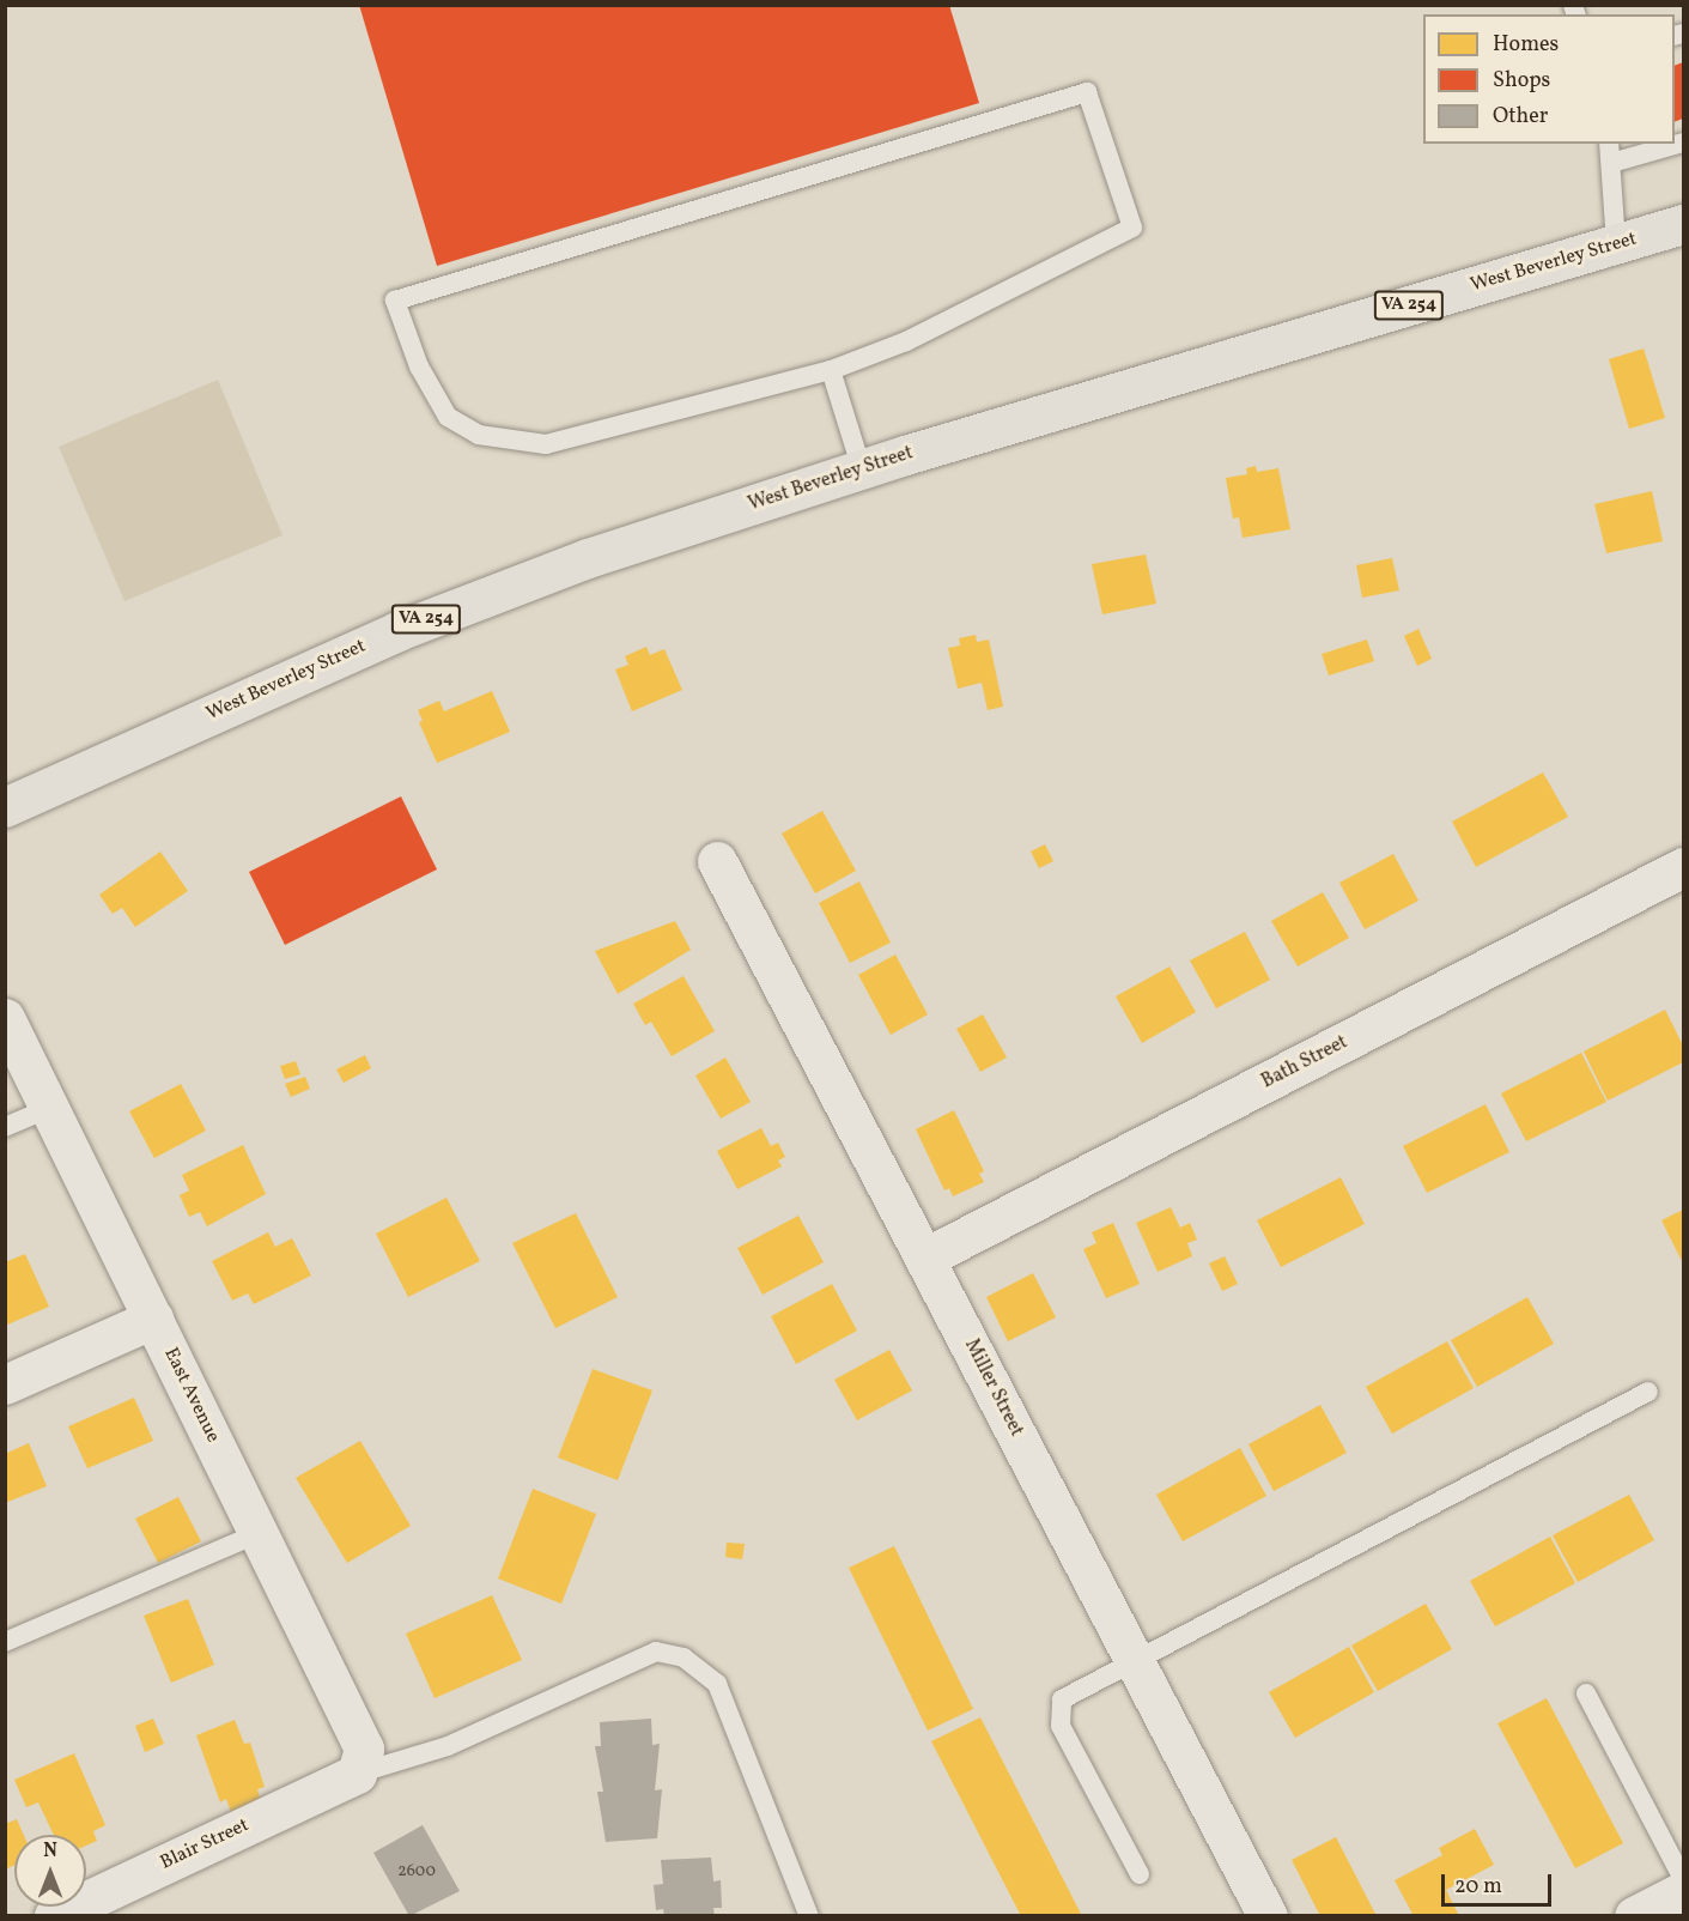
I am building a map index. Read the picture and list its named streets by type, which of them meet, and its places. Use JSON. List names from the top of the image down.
{
  "streets": {
    "main road": ["West Beverley Street", "VA 254"],
    "street": [
      "Bath Street",
      "Miller Street",
      "East Avenue",
      "Blair Street"
    ]
  },
  "crossings": [
    ["Bath Street", "Miller Street"],
    ["East Avenue", "Blair Street"]
  ],
  "house_numbers": ["2600"],
  "legend": ["Homes", "Shops", "Other"],
  "scale_bar": "20 m",
  "north": "top"
}
